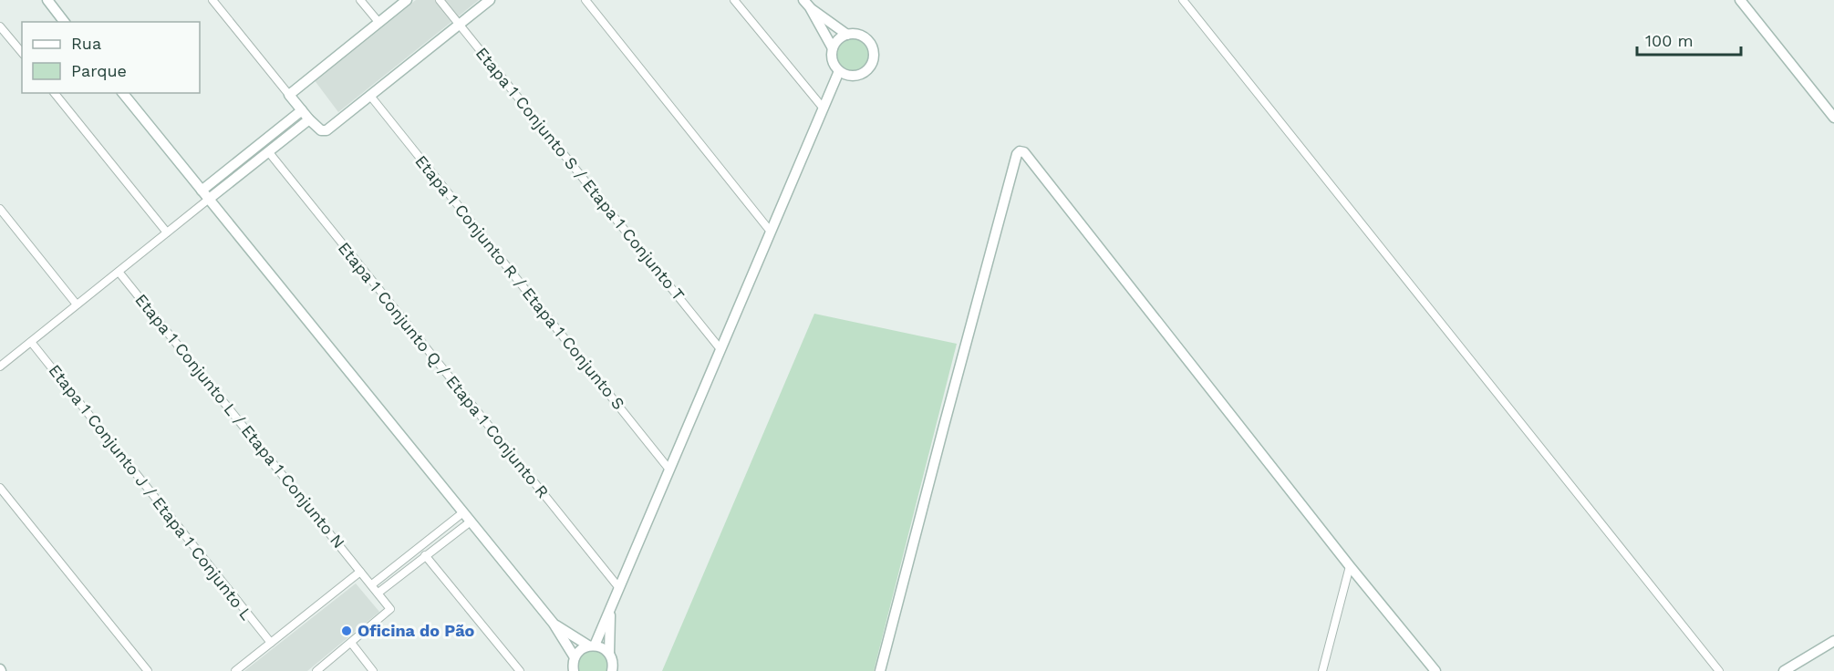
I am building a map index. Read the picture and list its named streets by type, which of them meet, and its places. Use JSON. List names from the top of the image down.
{
  "streets": {
    "street": [
      "Etapa 1 Conjunto S / Etapa 1 Conjunto T",
      "Etapa 1 Conjunto R / Etapa 1 Conjunto S",
      "Etapa 1 Conjunto Q / Etapa 1 Conjunto R",
      "Etapa 1 Conjunto L / Etapa 1 Conjunto N",
      "Etapa 1 Conjunto J / Etapa 1 Conjunto L"
    ]
  },
  "places": ["Oficina do Pão"],
  "legend": ["Rua", "Parque"],
  "scale_bar": "100 m"
}
